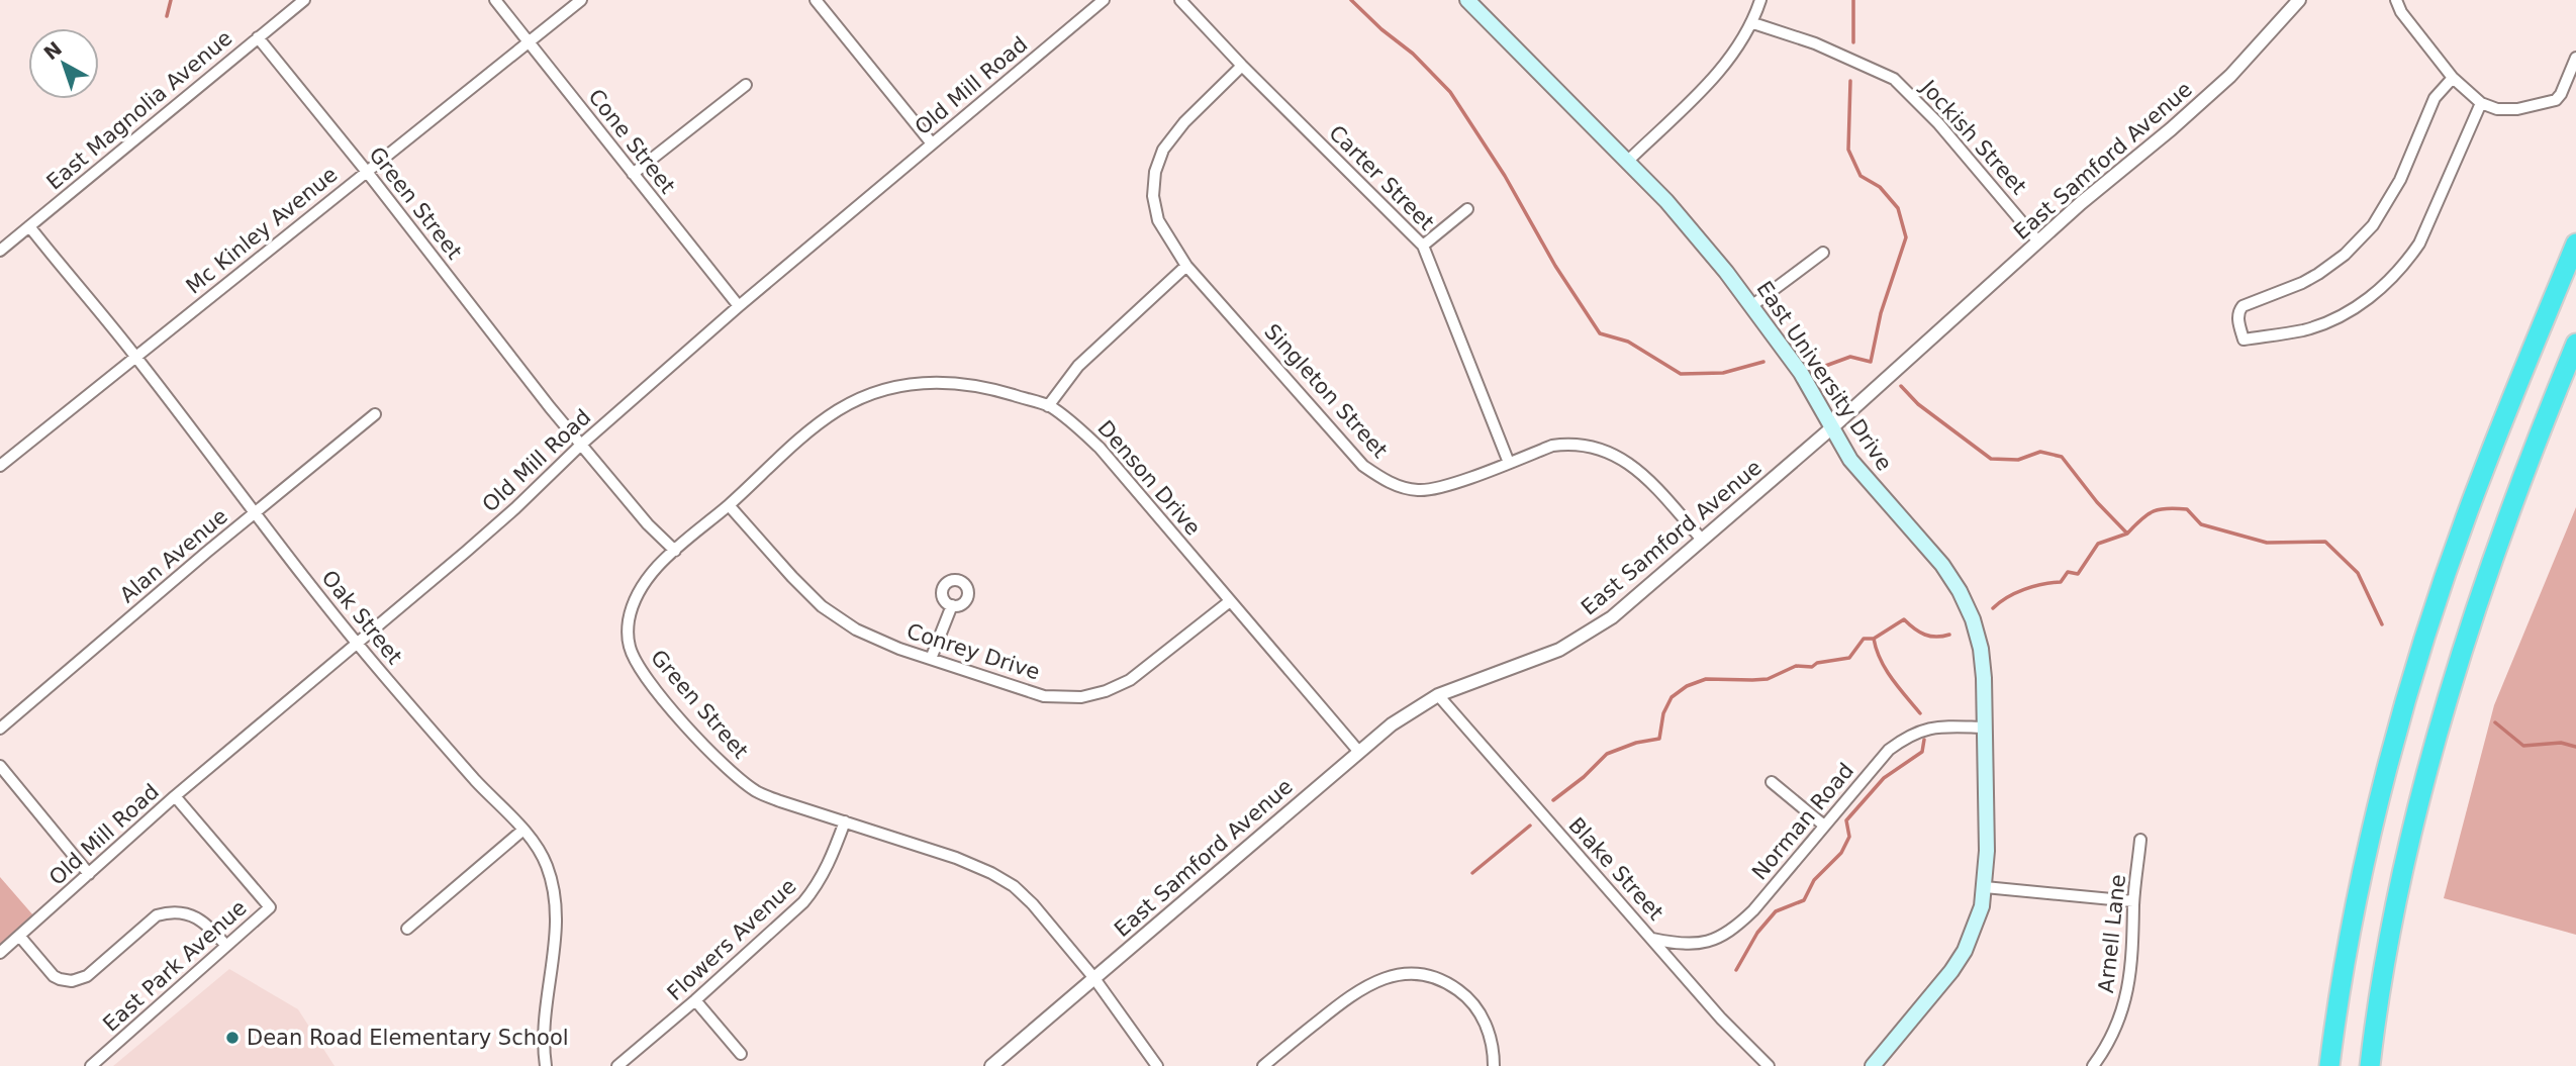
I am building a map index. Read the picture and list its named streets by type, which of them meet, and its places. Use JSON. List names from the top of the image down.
{
  "streets": {
    "main road": ["East University Drive"],
    "street": [
      "Old Mill Road",
      "East Magnolia Avenue",
      "Jockish Street",
      "Cone Street",
      "East Samford Avenue",
      "Carter Street",
      "Green Street",
      "Mc Kinley Avenue",
      "Singleton Street",
      "Denson Drive",
      "Alan Avenue",
      "Oak Street",
      "Conrey Drive",
      "Norman Road",
      "Blake Street",
      "Arnell Lane",
      "Flowers Avenue",
      "East Park Avenue"
    ]
  },
  "crossings": [
    ["Old Mill Road", "Cone Street"],
    ["Old Mill Road", "Green Street"],
    ["Old Mill Road", "Oak Street"],
    ["Old Mill Road", "East Park Avenue"],
    ["East Magnolia Avenue", "Green Street"],
    ["East Magnolia Avenue", "Oak Street"],
    ["Jockish Street", "East Samford Avenue"],
    ["Cone Street", "Mc Kinley Avenue"],
    ["East Samford Avenue", "Green Street"],
    ["East Samford Avenue", "East University Drive"],
    ["East Samford Avenue", "Singleton Street"],
    ["East Samford Avenue", "Denson Drive"],
    ["East Samford Avenue", "Blake Street"],
    ["Carter Street", "Singleton Street"],
    ["Green Street", "Mc Kinley Avenue"],
    ["Green Street", "Denson Drive"],
    ["Green Street", "Flowers Avenue"],
    ["Mc Kinley Avenue", "Oak Street"],
    ["East University Drive", "Norman Road"],
    ["Denson Drive", "Conrey Drive"],
    ["Alan Avenue", "Oak Street"],
    ["Norman Road", "Blake Street"]
  ],
  "places": ["Dean Road Elementary School"],
  "north": "top left"
}
